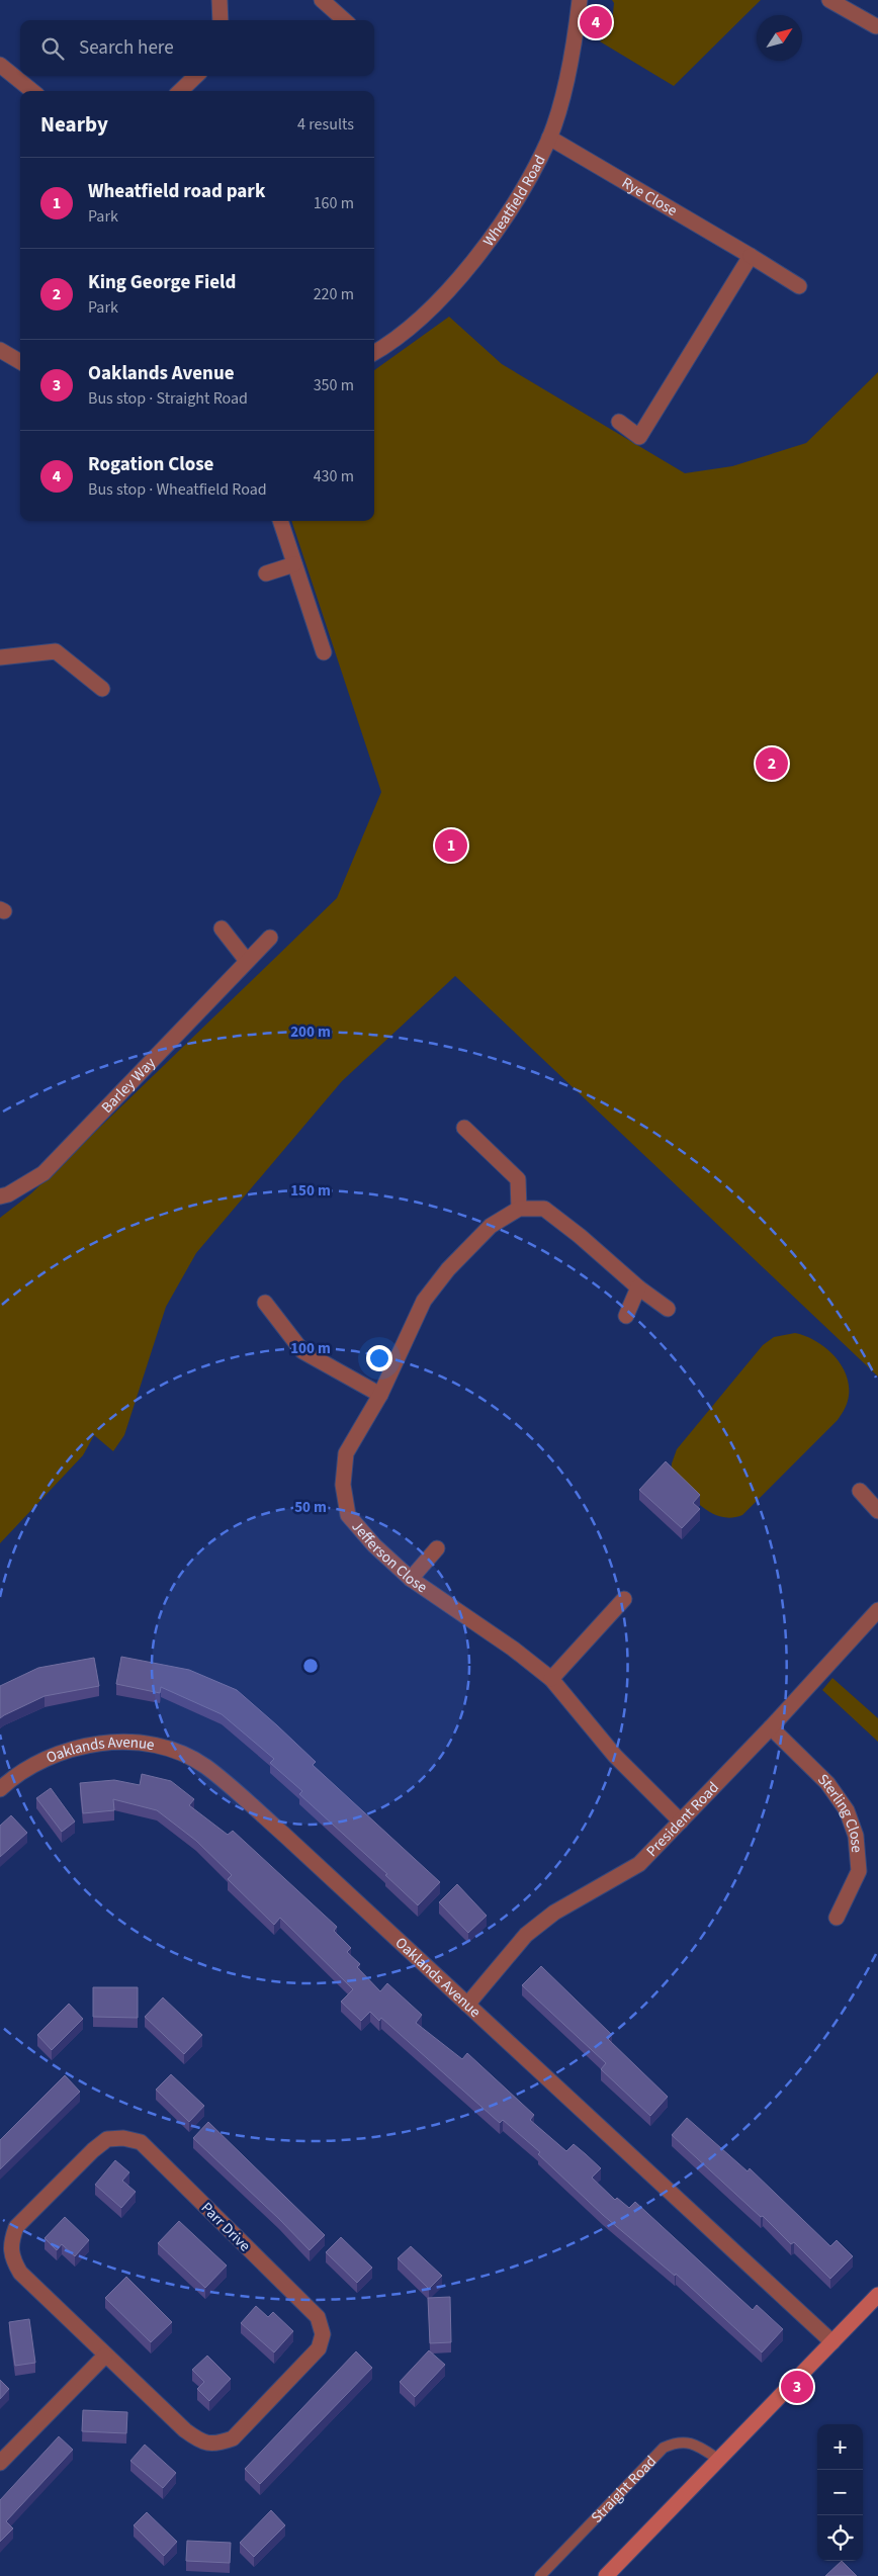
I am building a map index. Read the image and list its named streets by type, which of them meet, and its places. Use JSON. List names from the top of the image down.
{
  "streets": {
    "street": [
      "Rye Close",
      "Wheatfield Road",
      "Barley Way",
      "Jefferson Close",
      "Oaklands Avenue",
      "Sterling Close",
      "President Road",
      "Parr Drive"
    ],
    "lane": ["Straight Road"]
  },
  "crossings": [
    ["Rye Close", "Wheatfield Road"],
    ["Jefferson Close", "President Road"],
    ["Oaklands Avenue", "President Road"],
    ["Sterling Close", "President Road"]
  ],
  "north": "top right",
  "page": {
    "pins": [
      "4",
      "2",
      "1",
      "3"
    ],
    "search": "Search here",
    "heading": ["Nearby", "4 results"],
    "list": [
      {
        "mark": "1",
        "name": "Wheatfield road park",
        "note": "Park",
        "value": "160 m"
      },
      {
        "mark": "2",
        "name": "King George Field",
        "note": "Park",
        "value": "220 m"
      },
      {
        "mark": "3",
        "name": "Oaklands Avenue",
        "note": "Bus stop · Straight Road",
        "value": "350 m"
      },
      {
        "mark": "4",
        "name": "Rogation Close",
        "note": "Bus stop · Wheatfield Road",
        "value": "430 m"
      }
    ],
    "map_buttons": ["+", "−"]
  },
  "rings": [
    "200 m",
    "150 m",
    "100 m",
    "50 m"
  ]
}
